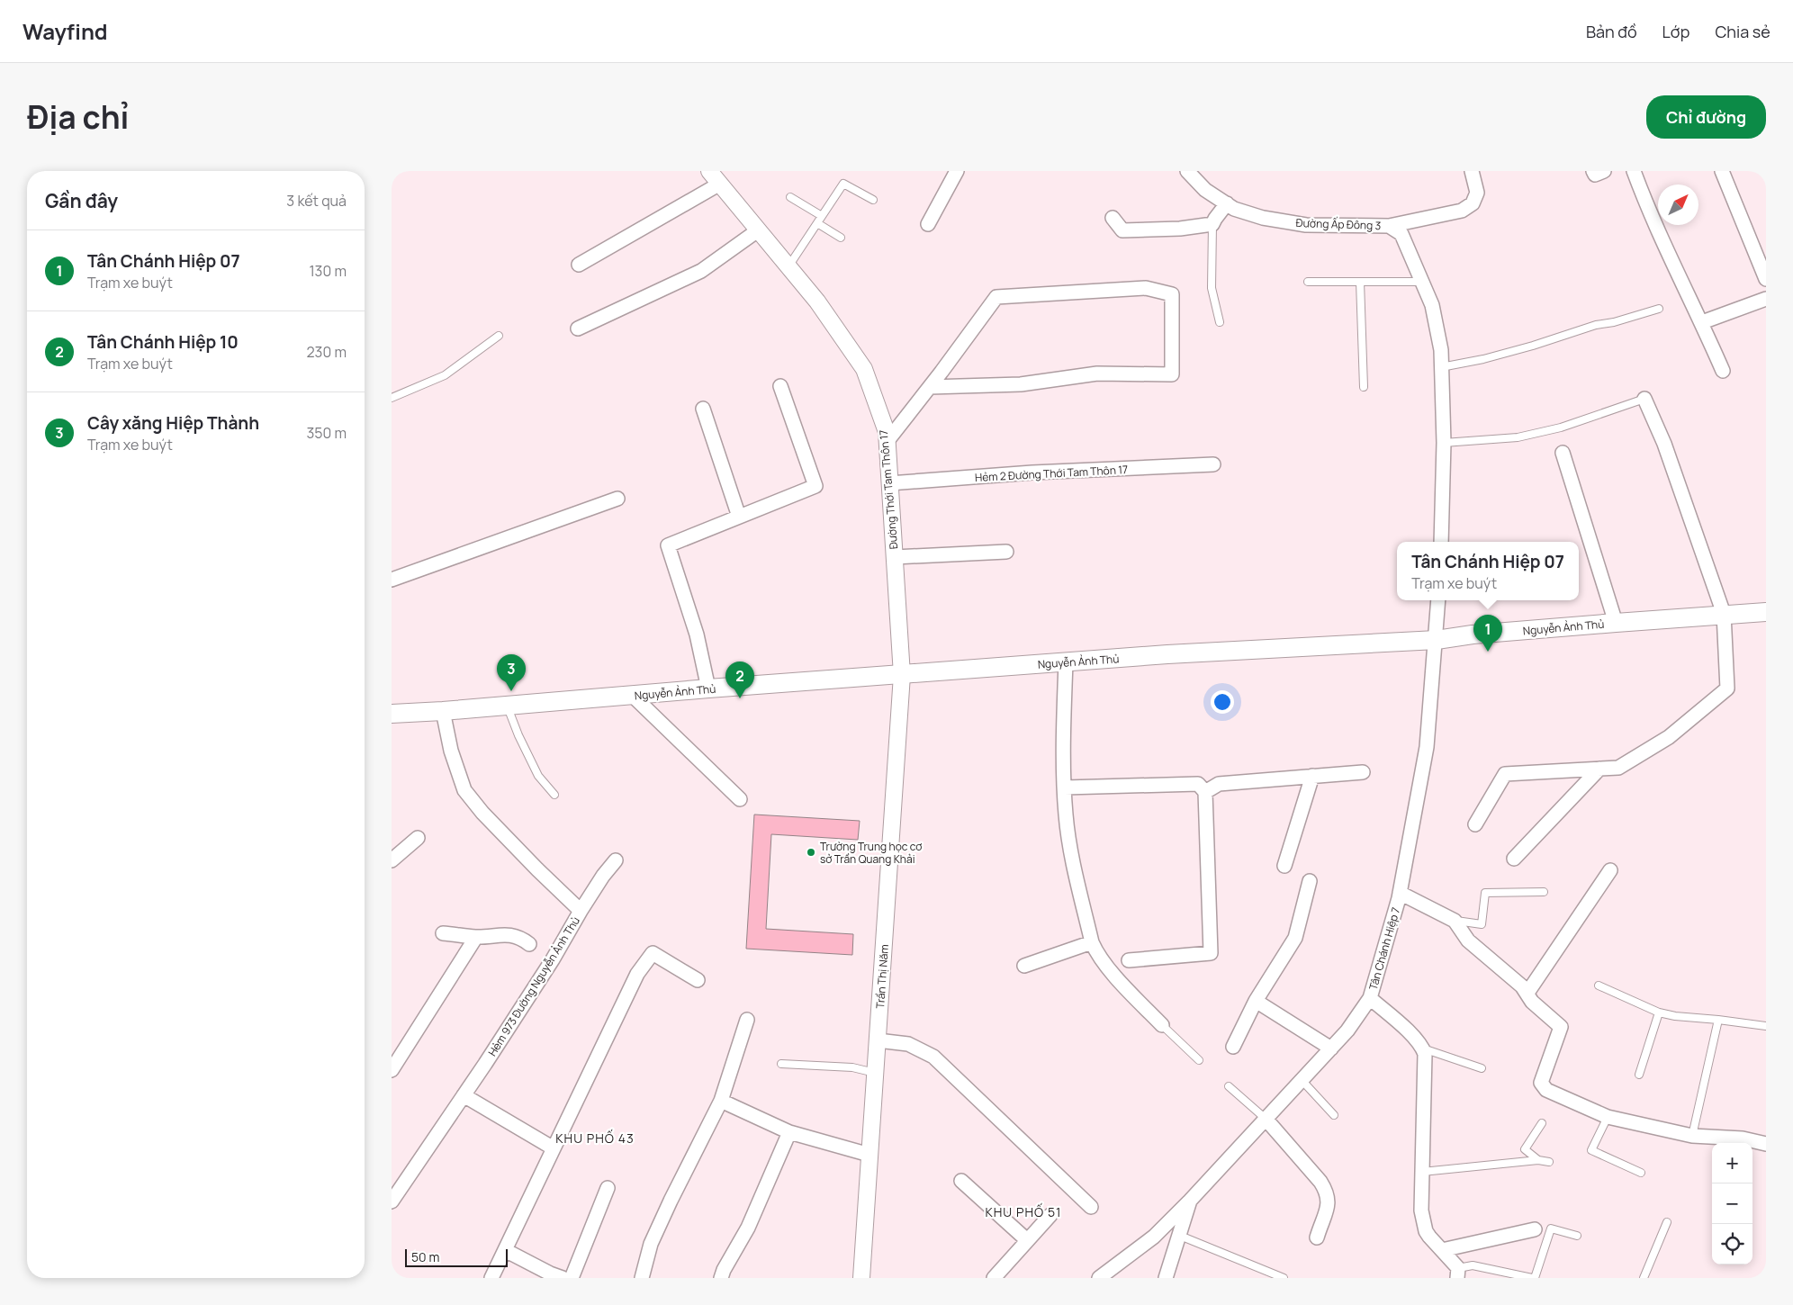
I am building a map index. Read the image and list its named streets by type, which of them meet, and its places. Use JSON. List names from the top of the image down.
{
  "streets": {
    "main road": ["Nguyễn Ảnh Thủ"],
    "street": [
      "Đường Ấp Đông 3",
      "Hẻm 2 Đường Thới Tam Thôn 17",
      "Đường Thới Tam Thôn 17",
      "Tân Chánh Hiệp 7",
      "Trần Thị Năm",
      "Hẻm 973 Đường Nguyễn Ảnh Thủ"
    ]
  },
  "crossings": [
    ["Hẻm 2 Đường Thới Tam Thôn 17", "Đường Thới Tam Thôn 17"],
    ["Đường Thới Tam Thôn 17", "Nguyễn Ảnh Thủ"],
    ["Đường Thới Tam Thôn 17", "Trần Thị Năm"],
    ["Nguyễn Ảnh Thủ", "Tân Chánh Hiệp 7"],
    ["Nguyễn Ảnh Thủ", "Trần Thị Năm"],
    ["Nguyễn Ảnh Thủ", "Hẻm 973 Đường Nguyễn Ảnh Thủ"]
  ],
  "districts": ["KHU PHỐ 43", "KHU PHỐ 51"],
  "places": ["Trường Trung học cơ sở Trần Quang Khải"],
  "scale_bar": "50 m",
  "north": "top right",
  "page": {
    "header": "Wayfind",
    "nav": ["Bản đồ", "Lớp", "Chia sẻ"],
    "title": "Địa chỉ",
    "buttons": "Chỉ đường",
    "heading": ["Gần đây", "3 kết quả"],
    "list": [
      {
        "mark": "1",
        "name": "Tân Chánh Hiệp 07",
        "note": "Trạm xe buýt",
        "value": "130 m"
      },
      {
        "mark": "2",
        "name": "Tân Chánh Hiệp 10",
        "note": "Trạm xe buýt",
        "value": "230 m"
      },
      {
        "mark": "3",
        "name": "Cây xăng Hiệp Thành",
        "note": "Trạm xe buýt",
        "value": "350 m"
      }
    ],
    "popup": ["Tân Chánh Hiệp 07", "Trạm xe buýt"],
    "pins": ["1", "3", "2"],
    "map_buttons": ["+", "−"],
    "scale": "50 m"
  }
}
